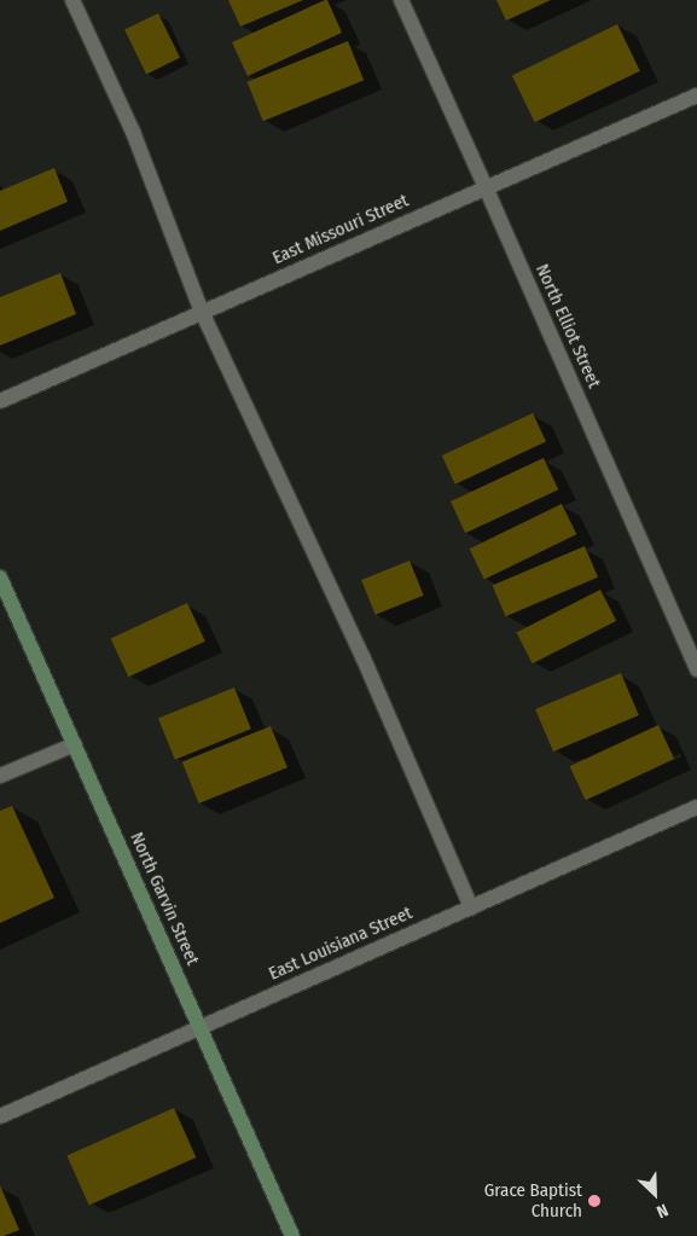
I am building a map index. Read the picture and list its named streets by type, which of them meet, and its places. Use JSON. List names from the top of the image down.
{
  "streets": {
    "main road": ["North Garvin Street"],
    "street": ["East Missouri Street", "North Elliot Street", "East Louisiana Street"]
  },
  "crossings": [
    ["East Missouri Street", "North Elliot Street"],
    ["North Garvin Street", "East Louisiana Street"]
  ],
  "places": ["Grace Baptist Church"],
  "north": "bottom right"
}
